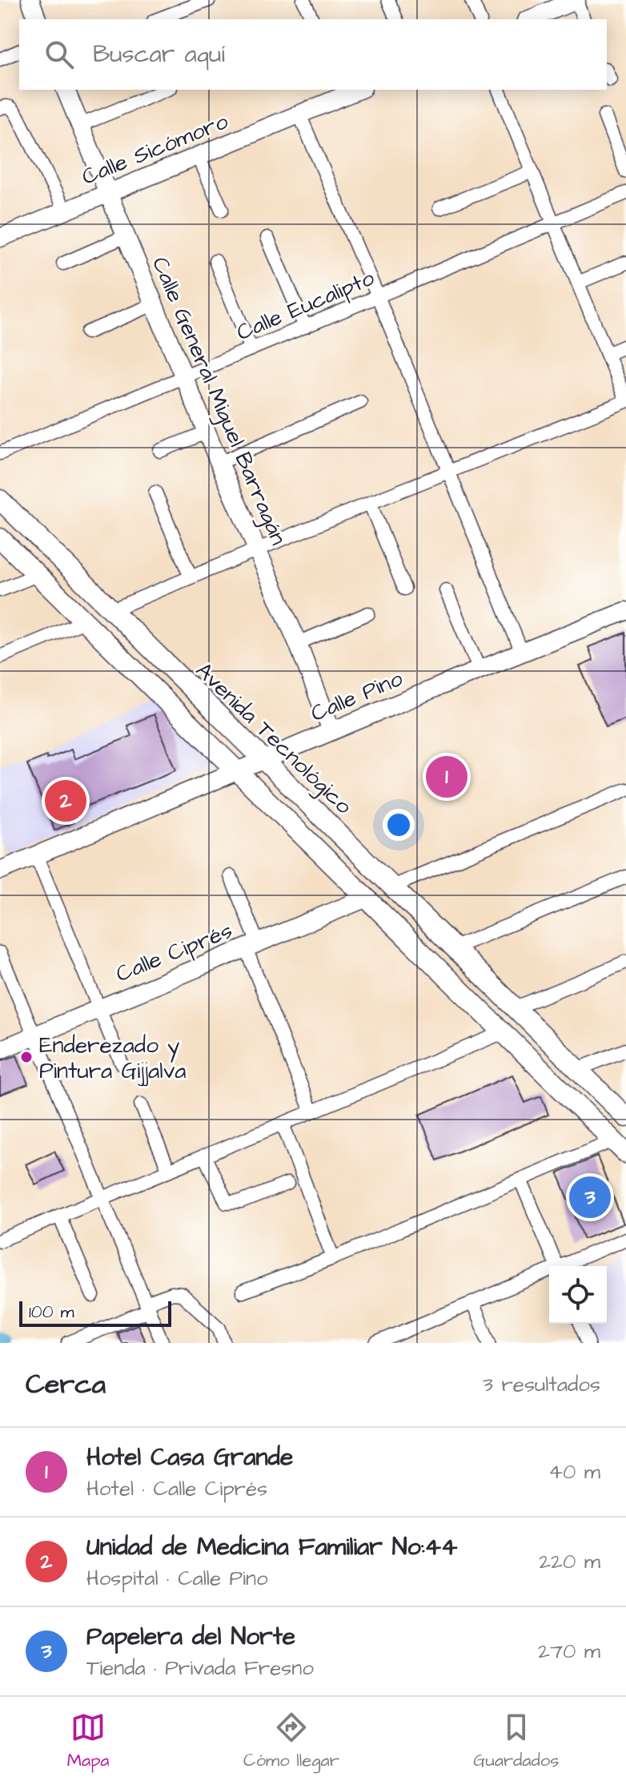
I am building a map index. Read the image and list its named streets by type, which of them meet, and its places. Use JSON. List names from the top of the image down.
{
  "streets": {
    "main road": ["Avenida Tecnológico"],
    "street": [
      "Calle Sicómoro",
      "Calle Eucalipto",
      "Calle General Miguel Barragán",
      "Calle Pino",
      "Calle Ciprés"
    ]
  },
  "crossings": [
    ["Calle Sicómoro", "Calle General Miguel Barragán"],
    ["Calle Eucalipto", "Calle General Miguel Barragán"],
    ["Calle General Miguel Barragán", "Calle Pino"],
    ["Calle Pino", "Avenida Tecnológico"]
  ],
  "places": ["Enderezado y Pintura Gijjalva"],
  "scale_bar": "100 m",
  "page": {
    "search": "Buscar aquí",
    "pins": ["1", "2", "3"],
    "scale": "100 m",
    "heading": ["Cerca", "3 resultados"],
    "list": [
      {
        "mark": "1",
        "name": "Hotel Casa Grande",
        "note": "Hotel · Calle Ciprés",
        "value": "40 m"
      },
      {
        "mark": "2",
        "name": "Unidad de Medicina Familiar No:44",
        "note": "Hospital · Calle Pino",
        "value": "220 m"
      },
      {
        "mark": "3",
        "name": "Papelera del Norte",
        "note": "Tienda · Privada Fresno",
        "value": "270 m"
      }
    ],
    "nav": ["Mapa", "Cómo llegar", "Guardados"]
  }
}
